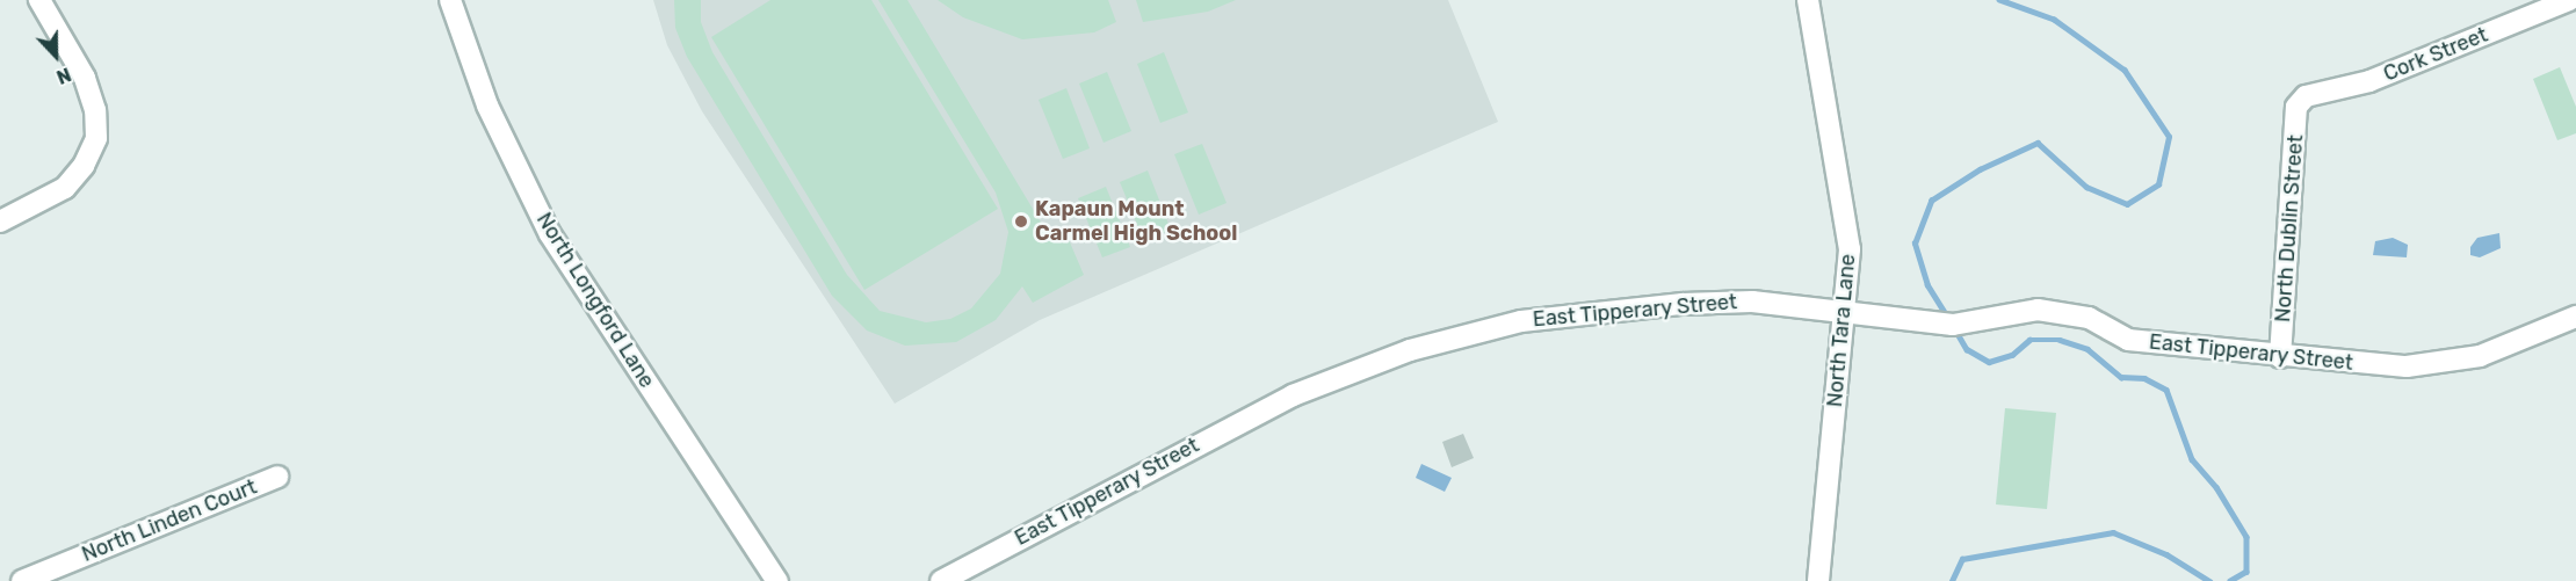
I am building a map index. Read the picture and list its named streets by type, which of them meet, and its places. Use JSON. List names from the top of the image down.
{
  "streets": {
    "street": [
      "Cork Street",
      "North Dublin Street",
      "North Longford Lane",
      "East Tipperary Street",
      "North Tara Lane",
      "North Linden Court"
    ]
  },
  "crossings": [
    ["Cork Street", "North Dublin Street"],
    ["North Dublin Street", "East Tipperary Street"],
    ["East Tipperary Street", "North Tara Lane"]
  ],
  "places": ["Kapaun Mount Carmel High School"],
  "north": "bottom"
}
